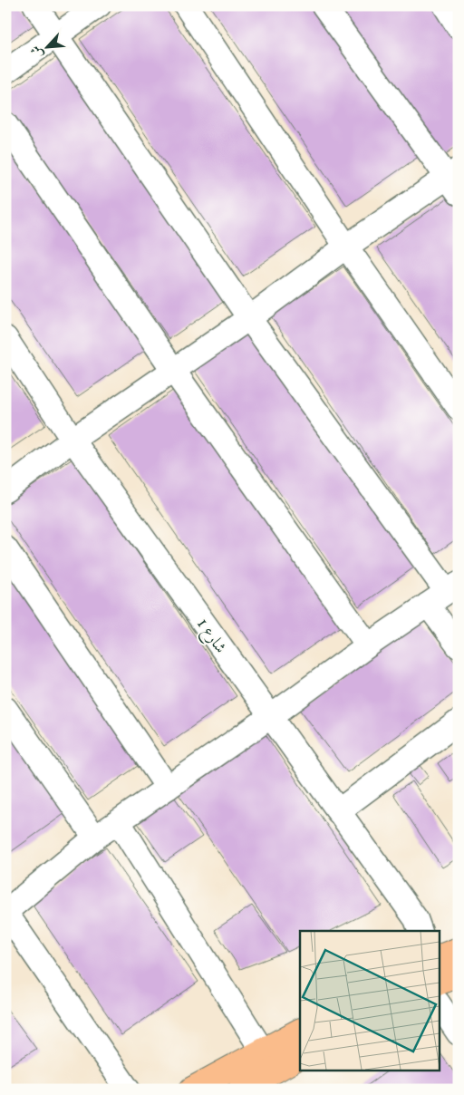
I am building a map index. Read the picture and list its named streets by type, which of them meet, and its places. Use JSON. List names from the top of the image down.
{
  "streets": {
    "street": ["شارع 1"]
  },
  "north": "bottom left"
}
